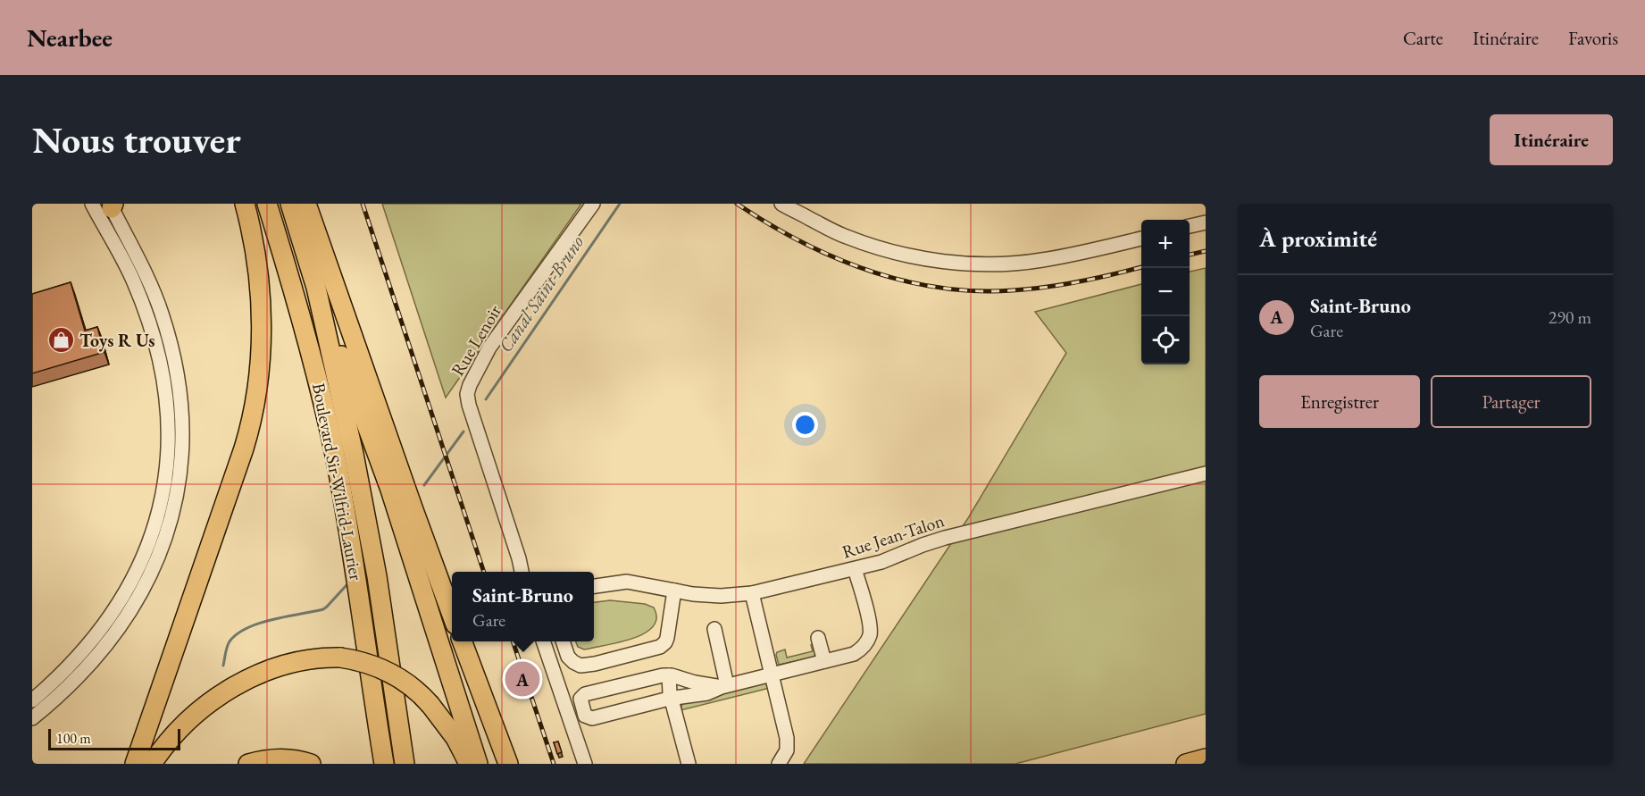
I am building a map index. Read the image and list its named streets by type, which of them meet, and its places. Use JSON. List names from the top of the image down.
{
  "streets": {
    "highway": ["Boulevard Sir-Wilfrid-Laurier"],
    "street": ["Rue Lenoir", "Rue Jean-Talon"]
  },
  "water": ["Canal Saint-Bruno"],
  "places": {
    "shop": ["Toys R Us"]
  },
  "scale_bar": "100 m",
  "page": {
    "header": "Nearbee",
    "nav": ["Carte", "Itinéraire", "Favoris"],
    "buttons": [
      "Itinéraire",
      ["Enregistrer", "Partager"]
    ],
    "title": "Nous trouver",
    "heading": "À proximité",
    "map_buttons": ["+", "−"],
    "list": [
      {
        "mark": "A",
        "name": "Saint-Bruno",
        "note": "Gare",
        "value": "290 m"
      }
    ],
    "popup": ["Saint-Bruno", "Gare"],
    "pins": "A",
    "scale": "100 m"
  }
}
